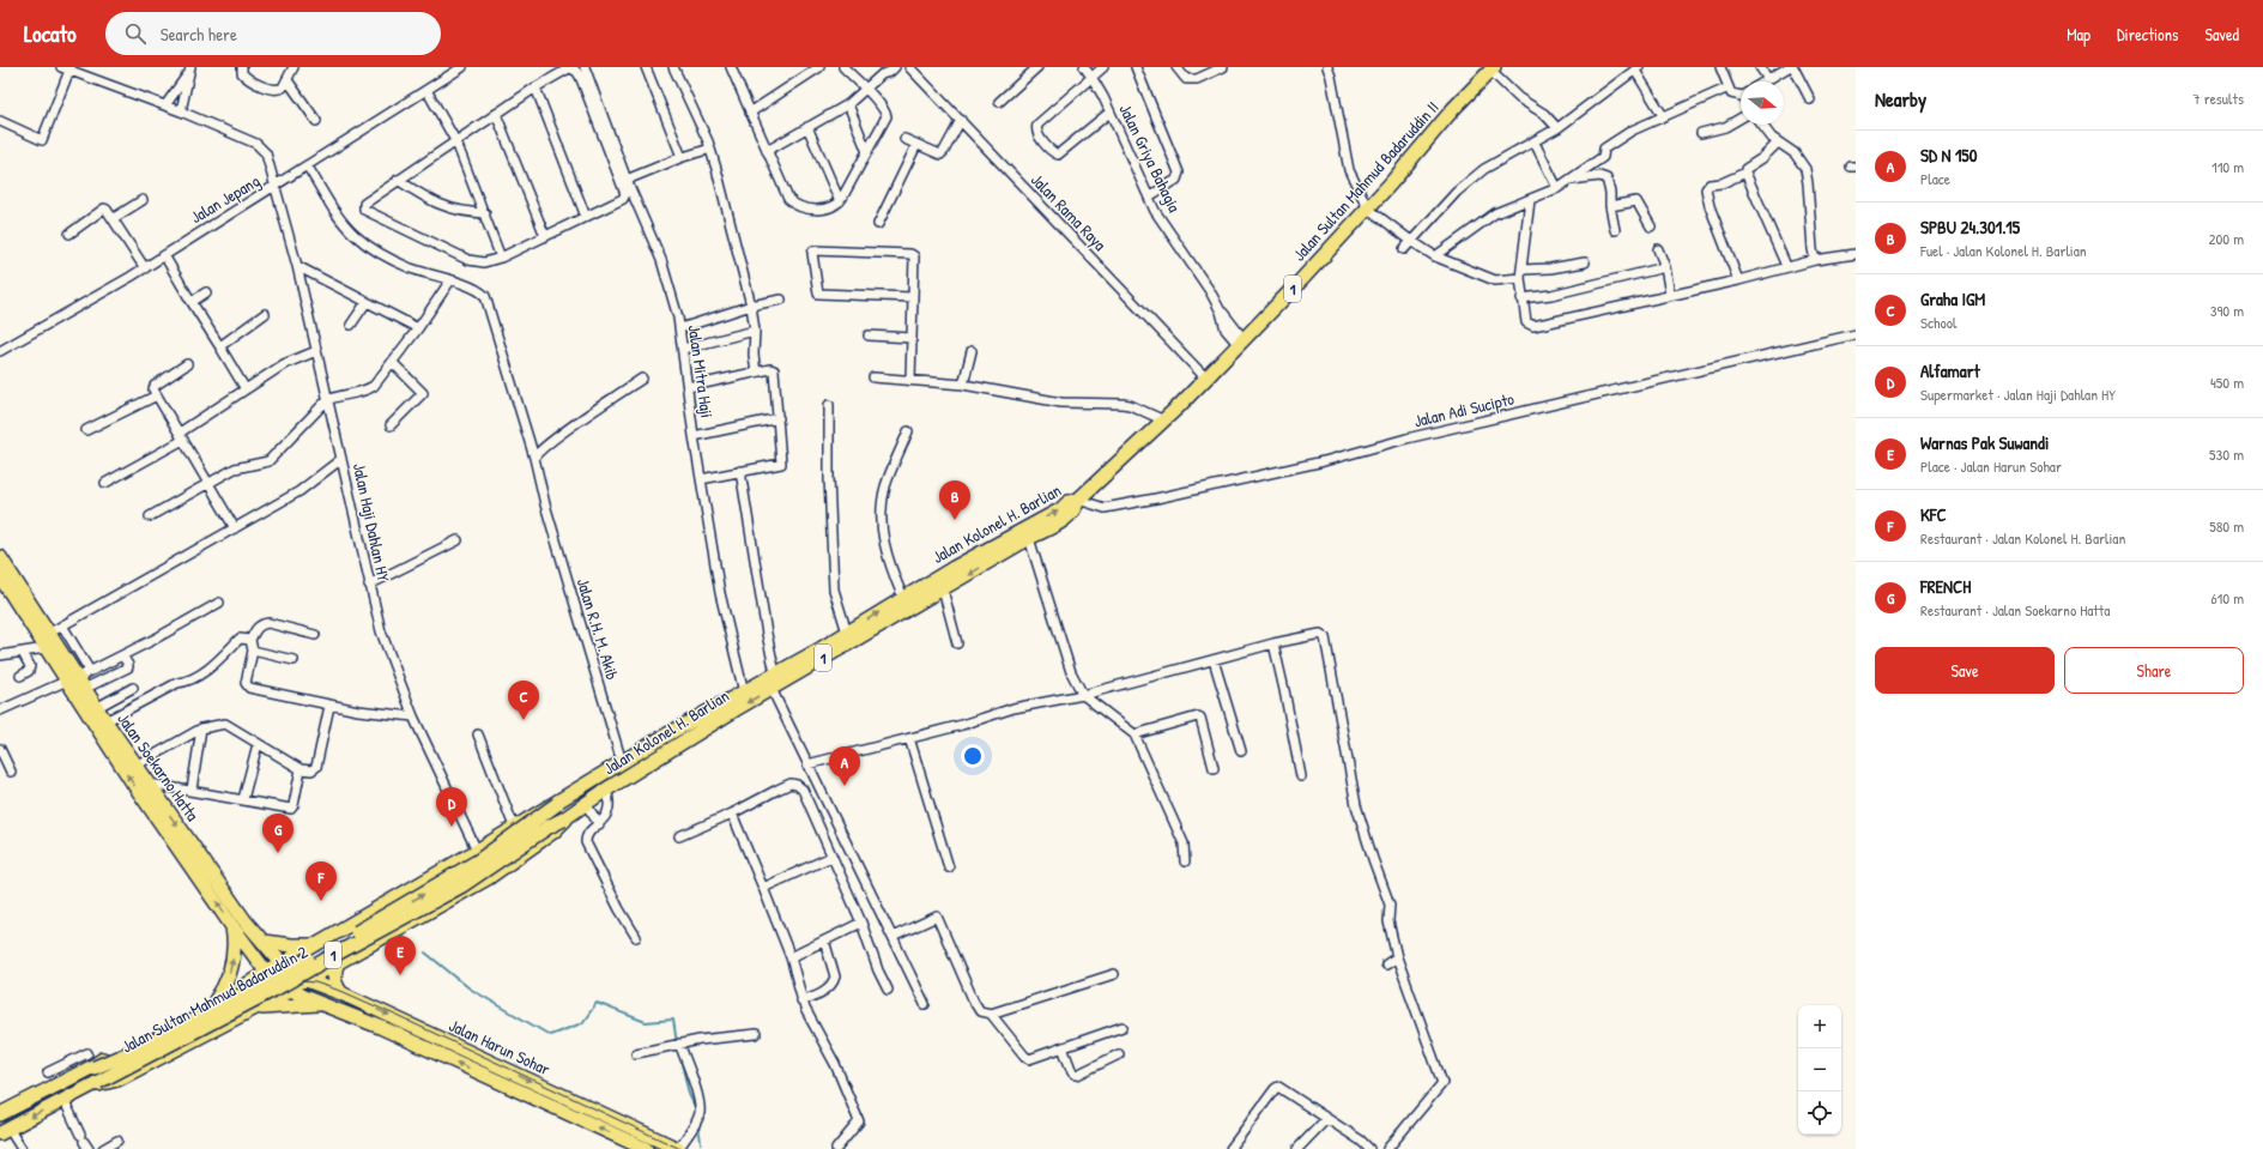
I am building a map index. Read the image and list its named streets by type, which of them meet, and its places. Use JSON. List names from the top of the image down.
{
  "streets": {
    "highway": [
      "Jalan Sultan Mahmud Badaruddin II",
      "1",
      "Jalan Kolonel H. Barlian",
      "Jalan Soekarno Hatta",
      "Jalan Sultan Mahmud Badaruddin 2",
      "Jalan Harun Sohar"
    ],
    "street": [
      "Jalan Griya Bahagia",
      "Jalan Jepang",
      "Jalan Rama Raya",
      "Jalan Mitra Haji",
      "Jalan Adi Sucipto",
      "Jalan Haji Dahlan HY",
      "Jalan R.H. M. Akib"
    ]
  },
  "crossings": [
    ["Jalan Griya Bahagia", "Jalan Sultan Mahmud Badaruddin II"],
    ["Jalan Sultan Mahmud Badaruddin II", "Jalan Rama Raya"],
    ["Jalan Sultan Mahmud Badaruddin II", "Jalan Adi Sucipto"],
    ["Jalan Sultan Mahmud Badaruddin II", "Jalan Kolonel H. Barlian"],
    ["Jalan Jepang", "Jalan Haji Dahlan HY"],
    ["Jalan Jepang", "Jalan R.H. M. Akib"],
    ["1", "Jalan Haji Dahlan HY"],
    ["1", "Jalan Kolonel H. Barlian"],
    ["1", "Jalan Soekarno Hatta"],
    ["1", "Jalan Sultan Mahmud Badaruddin 2"],
    ["1", "Jalan Harun Sohar"],
    ["Jalan Mitra Haji", "Jalan Kolonel H. Barlian"],
    ["Jalan Adi Sucipto", "Jalan Kolonel H. Barlian"],
    ["Jalan Kolonel H. Barlian", "Jalan R.H. M. Akib"],
    ["Jalan Kolonel H. Barlian", "Jalan Sultan Mahmud Badaruddin 2"],
    ["Jalan Soekarno Hatta", "Jalan Harun Sohar"]
  ],
  "north": "right",
  "page": {
    "header": "Locato",
    "search": "Search here",
    "nav": ["Map", "Directions", "Saved"],
    "heading": ["Nearby", "7 results"],
    "list": [
      {
        "mark": "A",
        "name": "SD N 150",
        "note": "Place",
        "value": "110 m"
      },
      {
        "mark": "B",
        "name": "SPBU 24.301.15",
        "note": "Fuel · Jalan Kolonel H. Barlian",
        "value": "200 m"
      },
      {
        "mark": "C",
        "name": "Graha IGM",
        "note": "School",
        "value": "390 m"
      },
      {
        "mark": "D",
        "name": "Alfamart",
        "note": "Supermarket · Jalan Haji Dahlan HY",
        "value": "450 m"
      },
      {
        "mark": "E",
        "name": "Warnas Pak Suwandi",
        "note": "Place · Jalan Harun Sohar",
        "value": "530 m"
      },
      {
        "mark": "F",
        "name": "KFC",
        "note": "Restaurant · Jalan Kolonel H. Barlian",
        "value": "580 m"
      },
      {
        "mark": "G",
        "name": "FRENCH",
        "note": "Restaurant · Jalan Soekarno Hatta",
        "value": "610 m"
      }
    ],
    "pins": [
      "B",
      "C",
      "A",
      "D",
      "G",
      "F",
      "E"
    ],
    "buttons": ["Save", "Share"],
    "map_buttons": ["+", "−"]
  }
}
